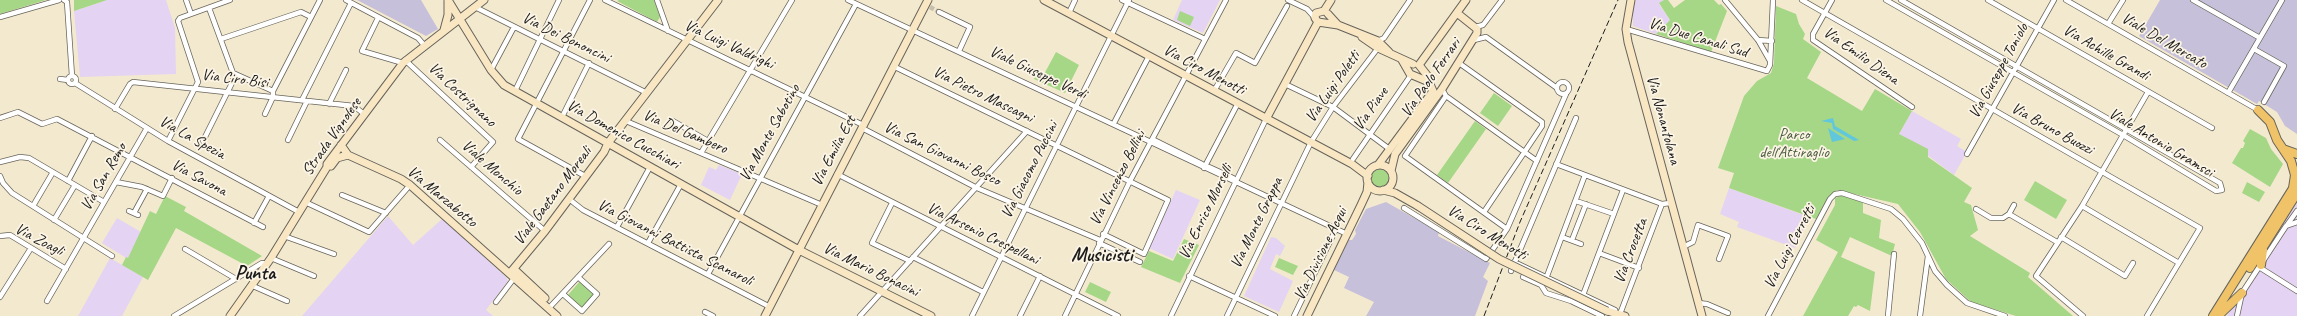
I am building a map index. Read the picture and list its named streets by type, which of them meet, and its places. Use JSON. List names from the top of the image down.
{
  "streets": {
    "main road": [
      "Via Ciro Menotti",
      "Via Paolo Ferrari",
      "Via Piave",
      "Via Nonantolana",
      "Via Domenico Cucchiari",
      "Strada Vignolese",
      "Via Emilia Est",
      "Viale Gaetano Moreali",
      "Via Marzabotto",
      "Via Divisione Acqui",
      "Via Mario Bonacini"
    ],
    "street": [
      "Via Dei Bononcini",
      "Via Due Canali Sud",
      "Viale Del Mercato",
      "Via Luigi Valdrighi",
      "Via Achille Grandi",
      "Via Emilio Diena",
      "Via Giuseppe Toniolo",
      "Viale Giuseppe Verdi",
      "Via Ciro Bisi",
      "Via Luigi Poletti",
      "Via Costrignano",
      "Via Pietro Mascagni",
      "Via Bruno Buozzi",
      "Via Del Gambero",
      "Via Monte Sabotino",
      "Via La Spezia",
      "Viale Antonio Gramsci",
      "Via San Giovanni Bosco",
      "Viale Monchio",
      "Via Giacomo Puccini",
      "Via San Remo",
      "Via Savona",
      "Via Vincenzo Bellini",
      "Via Enrico Morselli",
      "Via Monte Grappa",
      "Via Arsenio Crespellani",
      "Via Zoagli",
      "Via Giovanni Battista Scanaroli",
      "Via Luigi Cerretti",
      "Via Crocetta"
    ]
  },
  "crossings": [
    ["Via Dei Bononcini", "Strada Vignolese"],
    ["Via Dei Bononcini", "Viale Gaetano Moreali"],
    ["Via Due Canali Sud", "Via Nonantolana"],
    ["Via Luigi Valdrighi", "Via Monte Sabotino"],
    ["Via Luigi Valdrighi", "Via Emilia Est"],
    ["Via Luigi Valdrighi", "Via San Giovanni Bosco"],
    ["Via Luigi Valdrighi", "Viale Gaetano Moreali"],
    ["Via Achille Grandi", "Via Giuseppe Toniolo"],
    ["Via Emilio Diena", "Via Bruno Buozzi"],
    ["Via Ciro Menotti", "Via Paolo Ferrari"],
    ["Via Ciro Menotti", "Via Luigi Poletti"],
    ["Via Ciro Menotti", "Via Piave"],
    ["Via Ciro Menotti", "Via Giacomo Puccini"],
    ["Via Ciro Menotti", "Via Vincenzo Bellini"],
    ["Via Ciro Menotti", "Via Enrico Morselli"],
    ["Via Ciro Menotti", "Via Monte Grappa"],
    ["Via Ciro Menotti", "Via Crocetta"],
    ["Via Ciro Menotti", "Via Divisione Acqui"],
    ["Via Giuseppe Toniolo", "Via Bruno Buozzi"],
    ["Via Giuseppe Toniolo", "Viale Antonio Gramsci"],
    ["Viale Giuseppe Verdi", "Via Monte Sabotino"],
    ["Viale Giuseppe Verdi", "Via Emilia Est"],
    ["Viale Giuseppe Verdi", "Via Giacomo Puccini"],
    ["Viale Giuseppe Verdi", "Via Vincenzo Bellini"],
    ["Viale Giuseppe Verdi", "Via Enrico Morselli"],
    ["Viale Giuseppe Verdi", "Via Monte Grappa"],
    ["Viale Giuseppe Verdi", "Via Divisione Acqui"],
    ["Via Paolo Ferrari", "Via Piave"],
    ["Via Paolo Ferrari", "Via Divisione Acqui"],
    ["Via Ciro Bisi", "Strada Vignolese"],
    ["Via Ciro Bisi", "Via La Spezia"],
    ["Via Luigi Poletti", "Via Monte Grappa"],
    ["Via Costrignano", "Strada Vignolese"],
    ["Via Costrignano", "Viale Monchio"],
    ["Via Pietro Mascagni", "Via Emilia Est"],
    ["Via Pietro Mascagni", "Via Giacomo Puccini"],
    ["Via Pietro Mascagni", "Via Vincenzo Bellini"],
    ["Via Nonantolana", "Via Crocetta"],
    ["Via Del Gambero", "Via Monte Sabotino"],
    ["Via Del Gambero", "Via Emilia Est"],
    ["Via Del Gambero", "Viale Gaetano Moreali"],
    ["Via Monte Sabotino", "Via Domenico Cucchiari"],
    ["Via Monte Sabotino", "Via Giovanni Battista Scanaroli"],
    ["Via Domenico Cucchiari", "Strada Vignolese"],
    ["Via Domenico Cucchiari", "Via Emilia Est"],
    ["Via Domenico Cucchiari", "Viale Gaetano Moreali"],
    ["Via Domenico Cucchiari", "Via Mario Bonacini"],
    ["Strada Vignolese", "Via La Spezia"],
    ["Via La Spezia", "Via San Remo"],
    ["Via Emilia Est", "Via San Giovanni Bosco"],
    ["Via Emilia Est", "Via Arsenio Crespellani"],
    ["Via Emilia Est", "Via Giovanni Battista Scanaroli"],
    ["Via Emilia Est", "Via Mario Bonacini"],
    ["Via San Giovanni Bosco", "Via Giacomo Puccini"],
    ["Via San Giovanni Bosco", "Via Vincenzo Bellini"],
    ["Viale Monchio", "Viale Gaetano Moreali"],
    ["Via Giacomo Puccini", "Via Arsenio Crespellani"],
    ["Via San Remo", "Via Savona"],
    ["Via San Remo", "Via Zoagli"],
    ["Via Vincenzo Bellini", "Via Arsenio Crespellani"],
    ["Viale Gaetano Moreali", "Via Marzabotto"],
    ["Viale Gaetano Moreali", "Via Giovanni Battista Scanaroli"]
  ],
  "districts": ["Musicisti", "Punta"],
  "parks": ["Parco dell'Attiraglio"]
}
